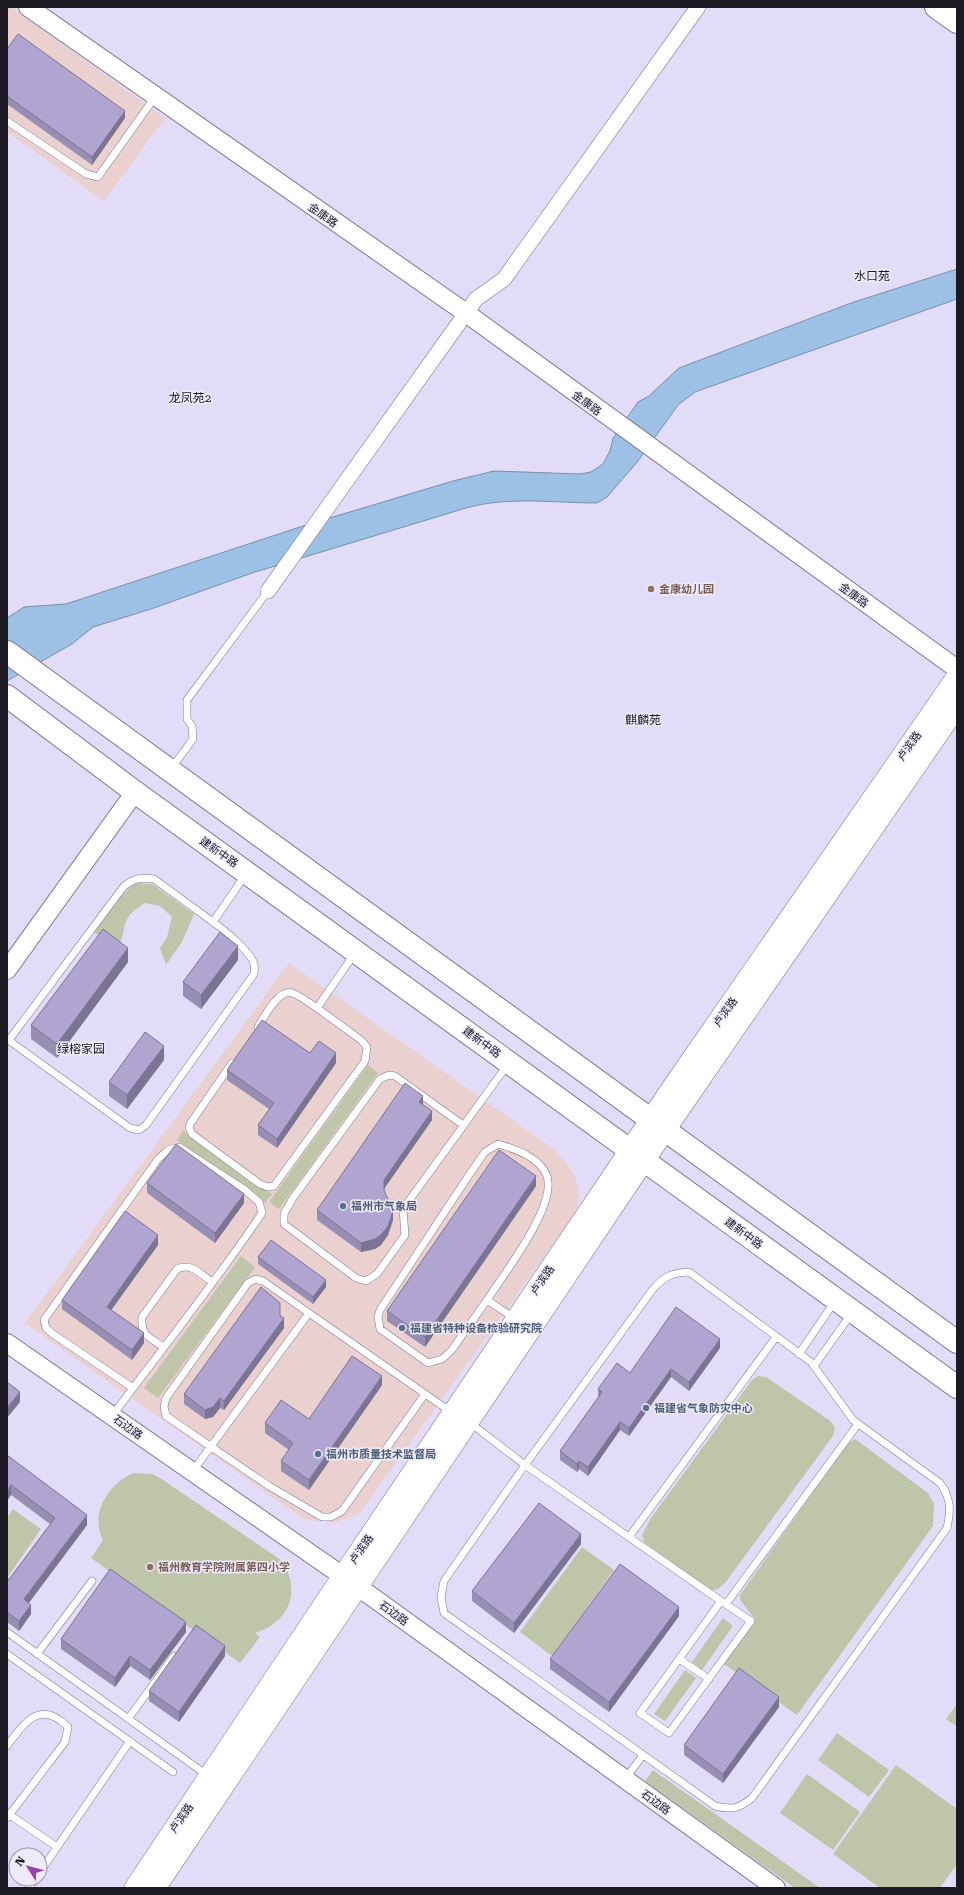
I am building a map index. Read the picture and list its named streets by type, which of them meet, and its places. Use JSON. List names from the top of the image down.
{
  "streets": {
    "main road": ["卢滨路", "建新中路"],
    "street": ["金康路", "石边路"]
  },
  "crossings": [
    ["卢滨路", "建新中路"],
    ["卢滨路", "石边路"]
  ],
  "districts": [
    "水口苑",
    "龙凤苑2",
    "麒麟苑",
    "绿榕家园"
  ],
  "places": [
    "金康幼儿园",
    "福州市气象局",
    "福建省特种设备检验研究院",
    "福建省气象防灾中心",
    "福州市质量技术监督局",
    "福州教育学院附属第四小学"
  ],
  "north": "top left"
}
